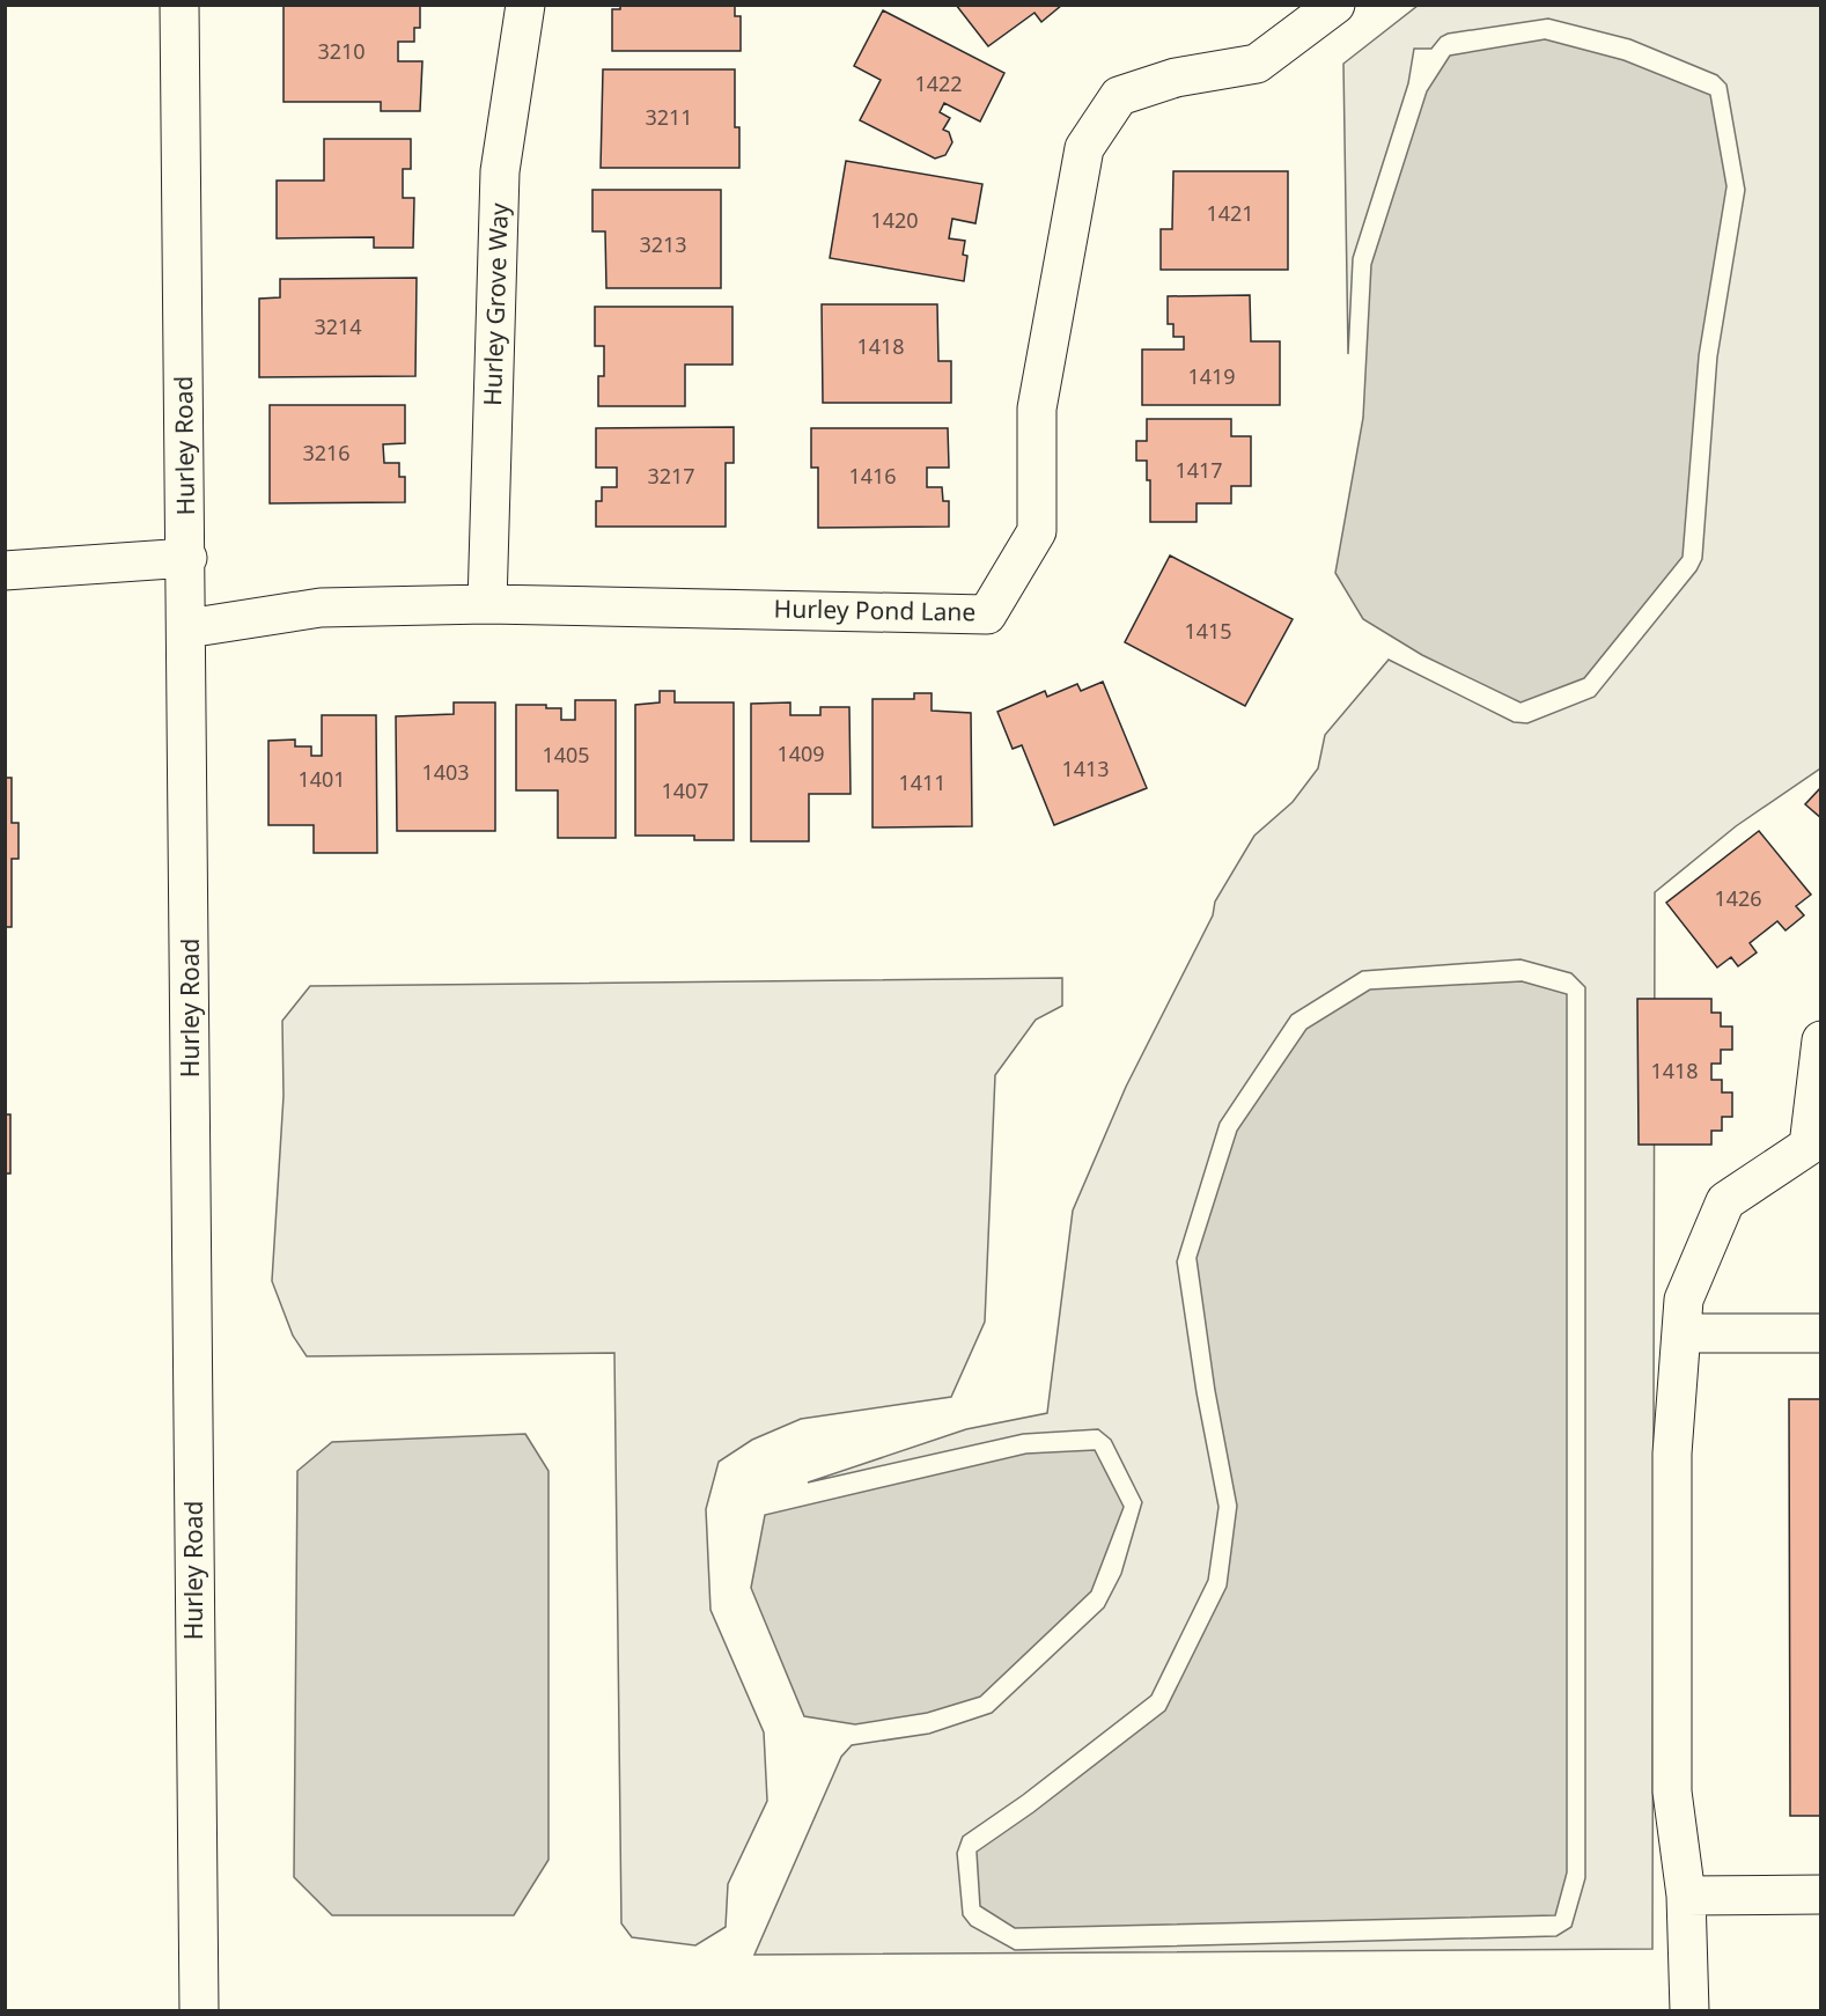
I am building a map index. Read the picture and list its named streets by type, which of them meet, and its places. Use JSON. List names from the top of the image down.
{
  "streets": {
    "street": ["Hurley Grove Way", "Hurley Road", "Hurley Pond Lane"]
  },
  "crossings": [
    ["Hurley Grove Way", "Hurley Pond Lane"],
    ["Hurley Road", "Hurley Pond Lane"]
  ],
  "house_numbers": [
    "3210",
    "1422",
    "3211",
    "1421",
    "1420",
    "3213",
    "3214",
    "1418",
    "1419",
    "3216",
    "1417",
    "3217",
    "1416",
    "1415",
    "1409",
    "1405",
    "1413",
    "1403",
    "1401",
    "1411",
    "1407",
    "1426",
    "1418"
  ]
}
